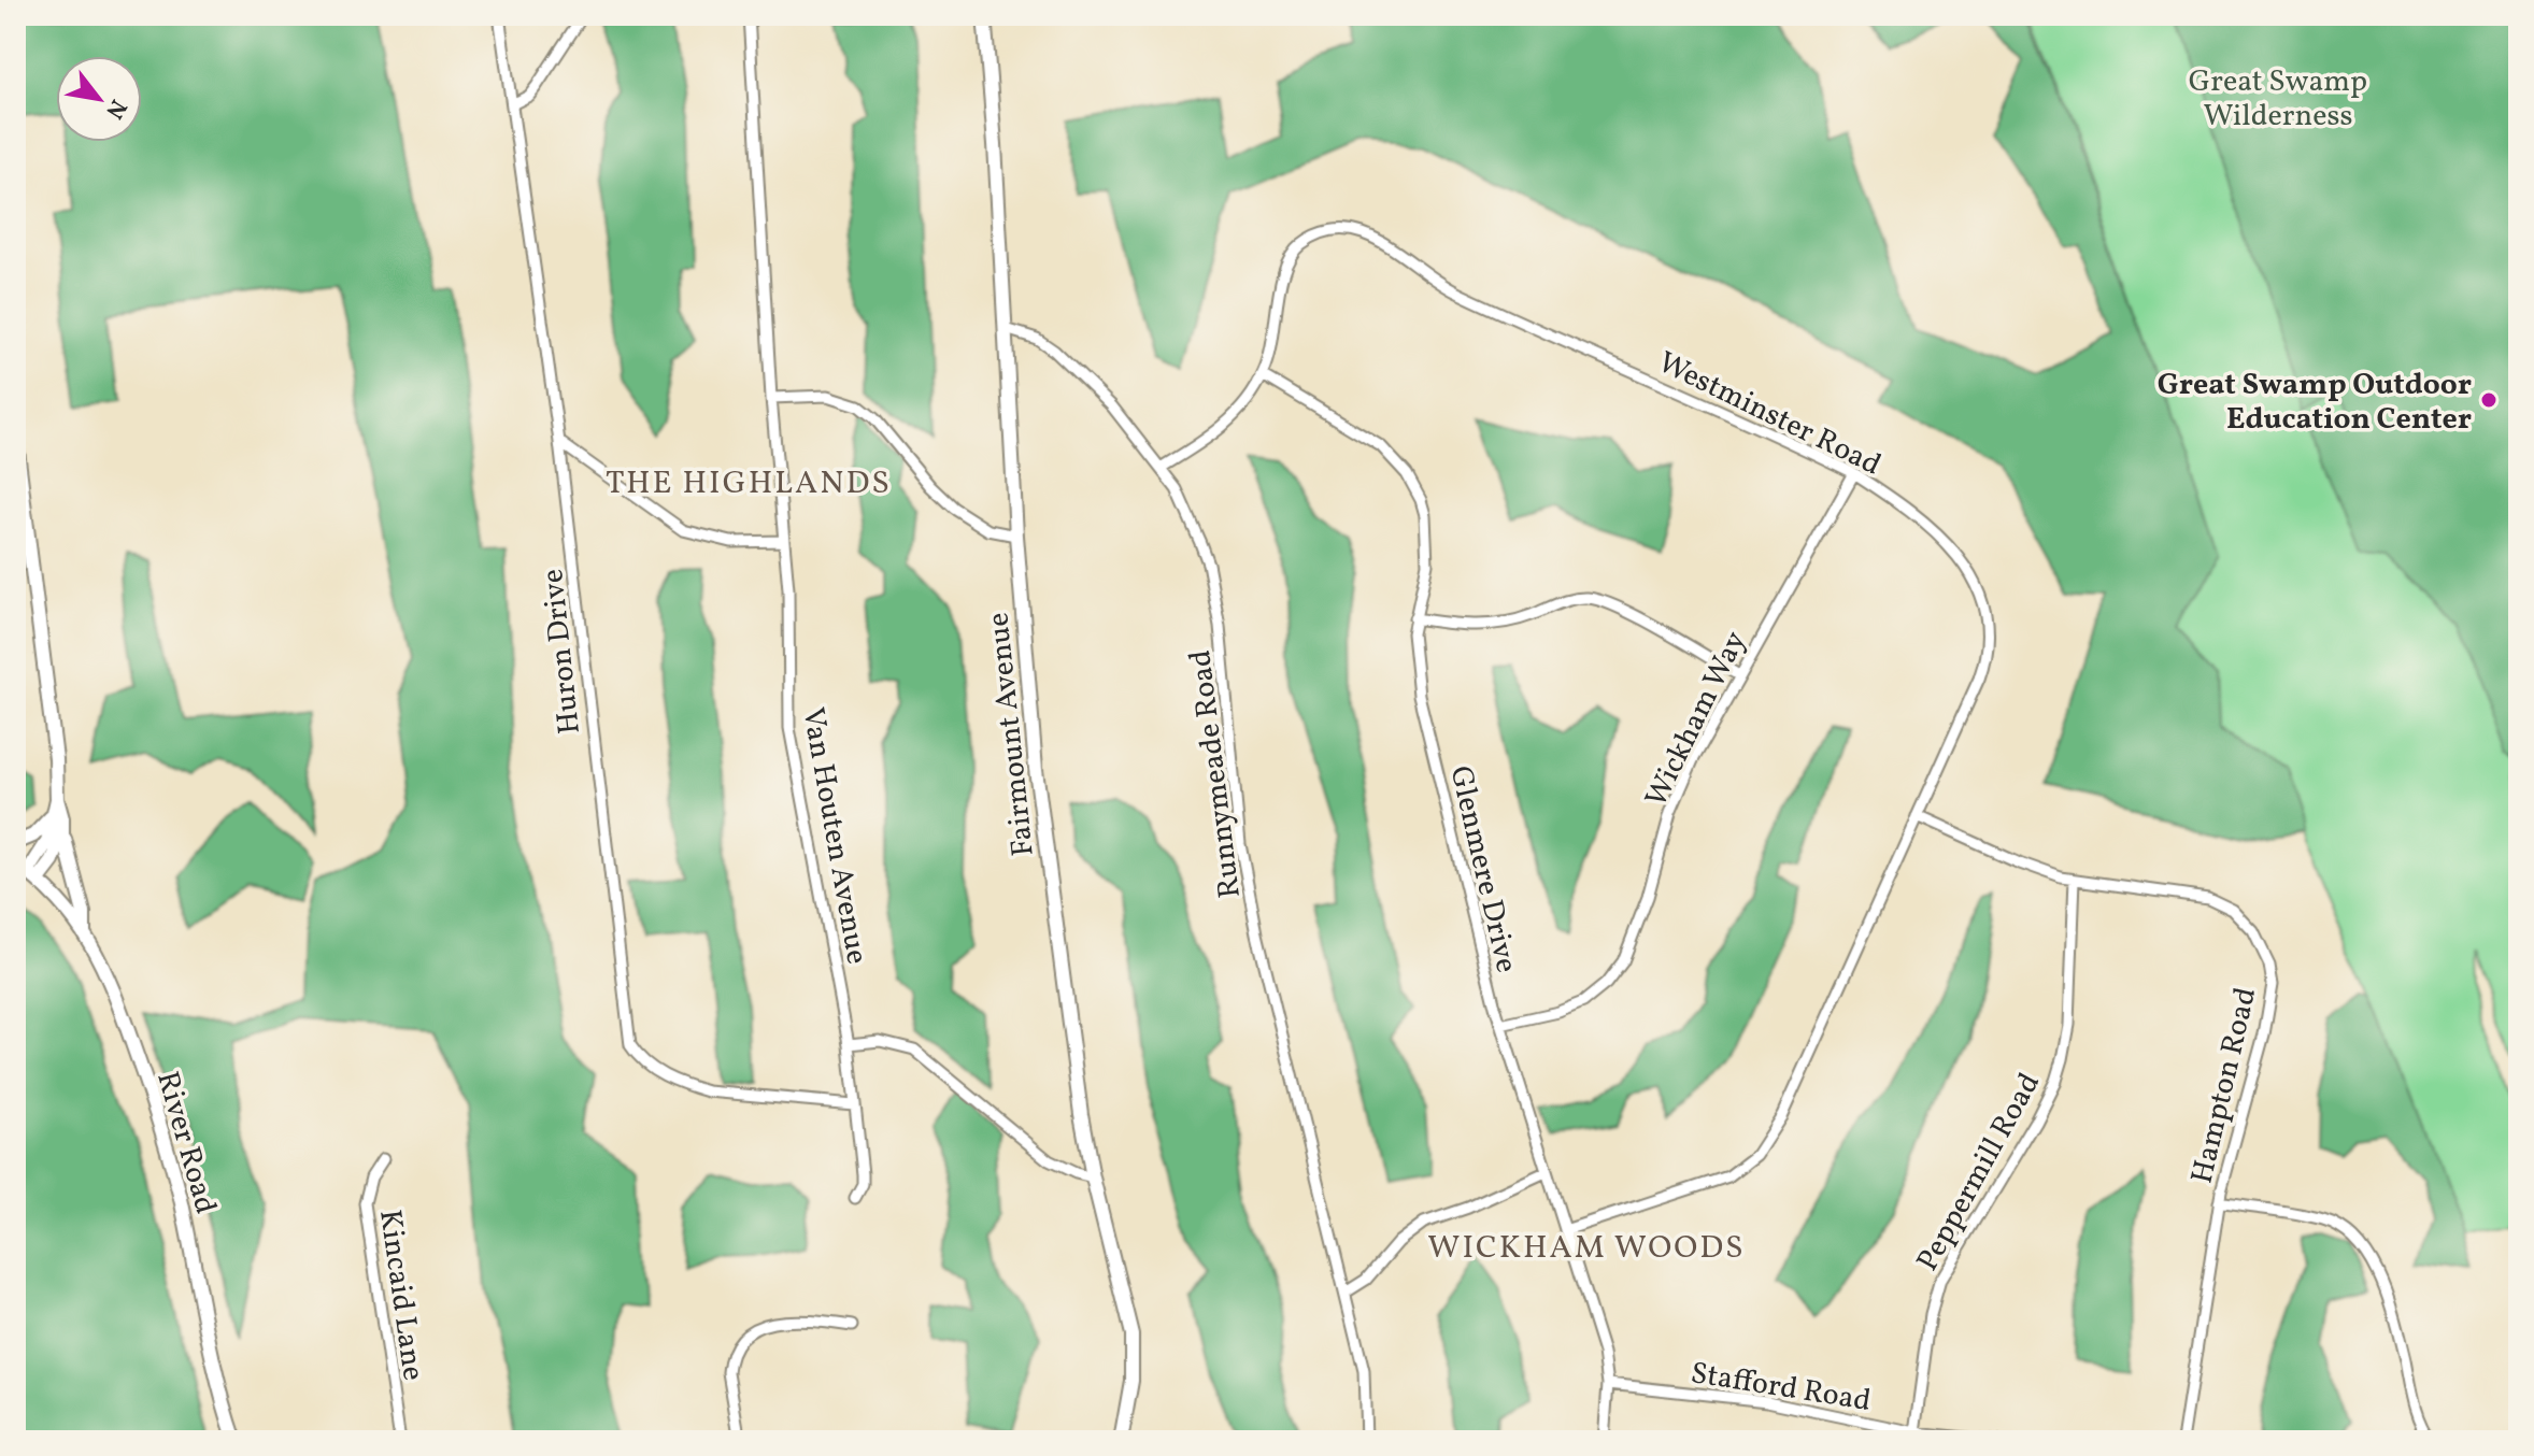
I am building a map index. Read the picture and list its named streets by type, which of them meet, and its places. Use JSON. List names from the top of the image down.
{
  "streets": {
    "main road": ["Fairmount Avenue", "River Road"],
    "street": [
      "Westminster Road",
      "Huron Drive",
      "Wickham Way",
      "Runnymeade Road",
      "Van Houten Avenue",
      "Glenmere Drive",
      "Hampton Road",
      "Peppermill Road",
      "Kincaid Lane",
      "Stafford Road"
    ]
  },
  "crossings": [
    ["Westminster Road", "Wickham Way"],
    ["Westminster Road", "Runnymeade Road"],
    ["Westminster Road", "Glenmere Drive"],
    ["Westminster Road", "Hampton Road"],
    ["Huron Drive", "Van Houten Avenue"],
    ["Wickham Way", "Glenmere Drive"],
    ["Fairmount Avenue", "Runnymeade Road"],
    ["Glenmere Drive", "Stafford Road"],
    ["Hampton Road", "Peppermill Road"],
    ["Peppermill Road", "Stafford Road"]
  ],
  "districts": ["THE HIGHLANDS", "WICKHAM WOODS"],
  "parks": ["Great Swamp Wilderness"],
  "places": ["Great Swamp Outdoor Education Center"],
  "north": "bottom right"
}
